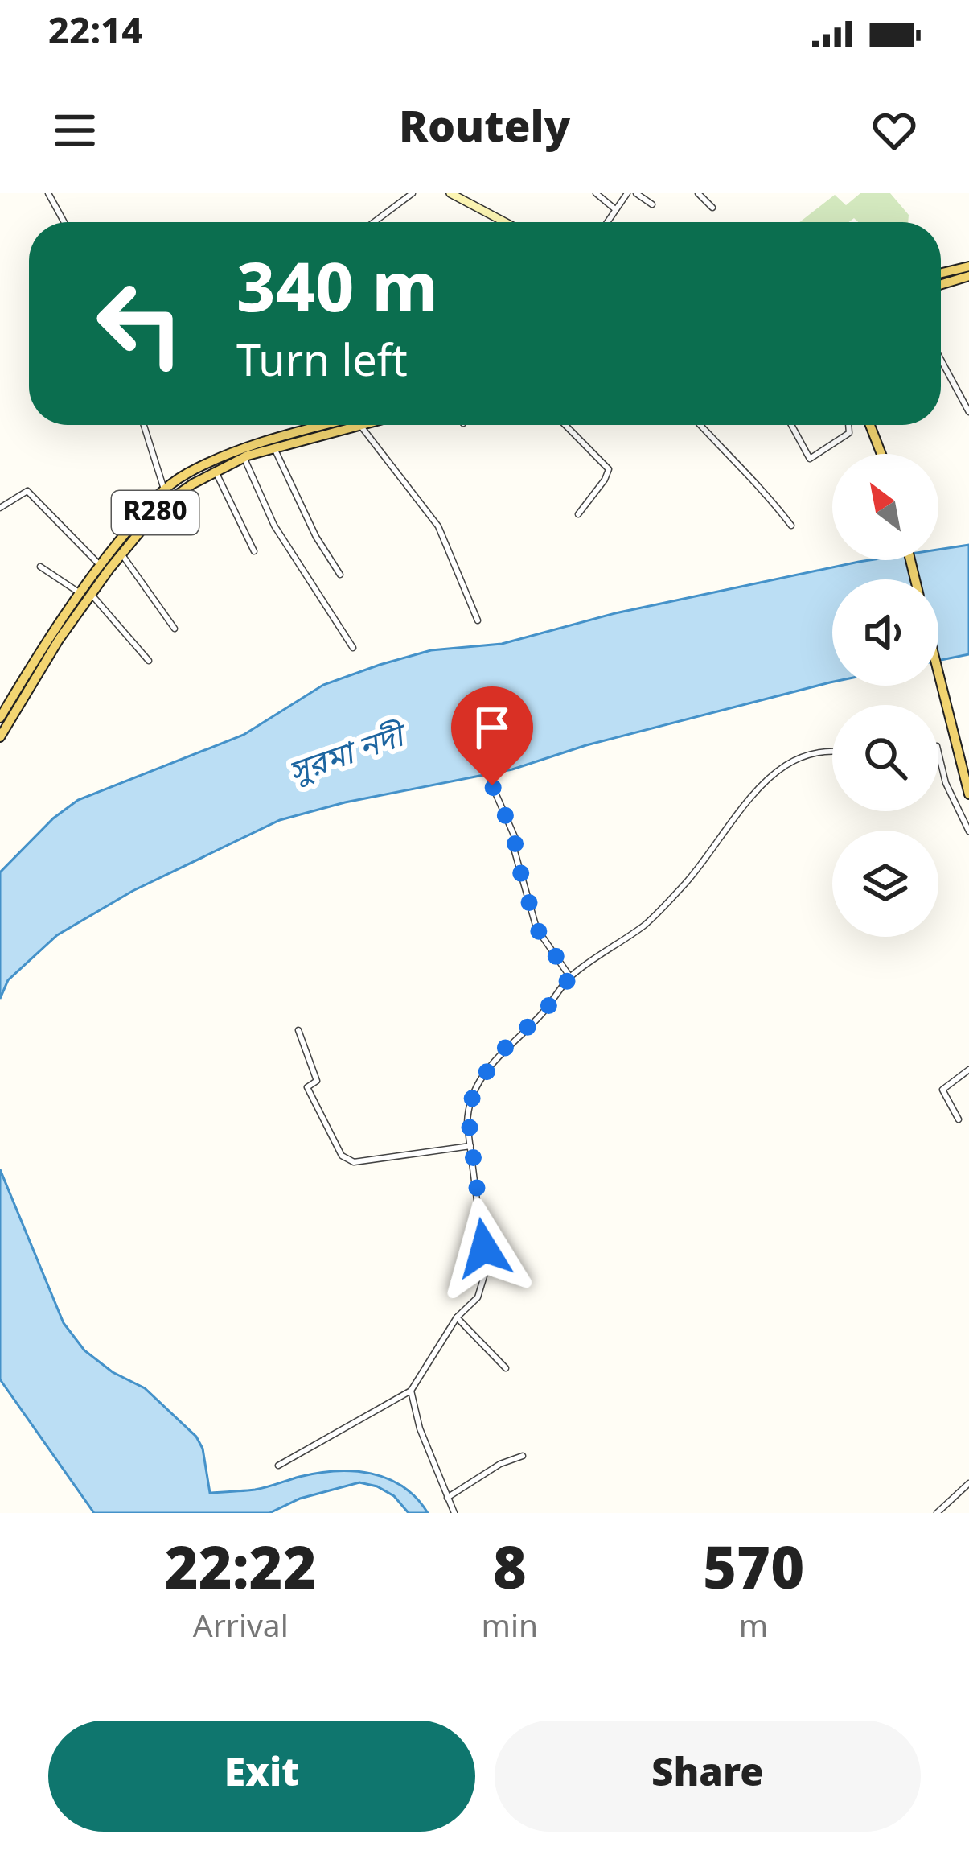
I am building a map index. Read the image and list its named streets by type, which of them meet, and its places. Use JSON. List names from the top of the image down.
{
  "streets": {
    "main road": ["R280"]
  },
  "water": ["সুরমা নদী"],
  "north": "top left",
  "page": {
    "status": "22:14",
    "header": "Routely",
    "turn": ["340 m", "Turn left"],
    "eta": [
      "22:22",
      "Arrival",
      "8",
      "min",
      "570",
      "m"
    ],
    "buttons": ["Exit", "Share"]
  }
}
